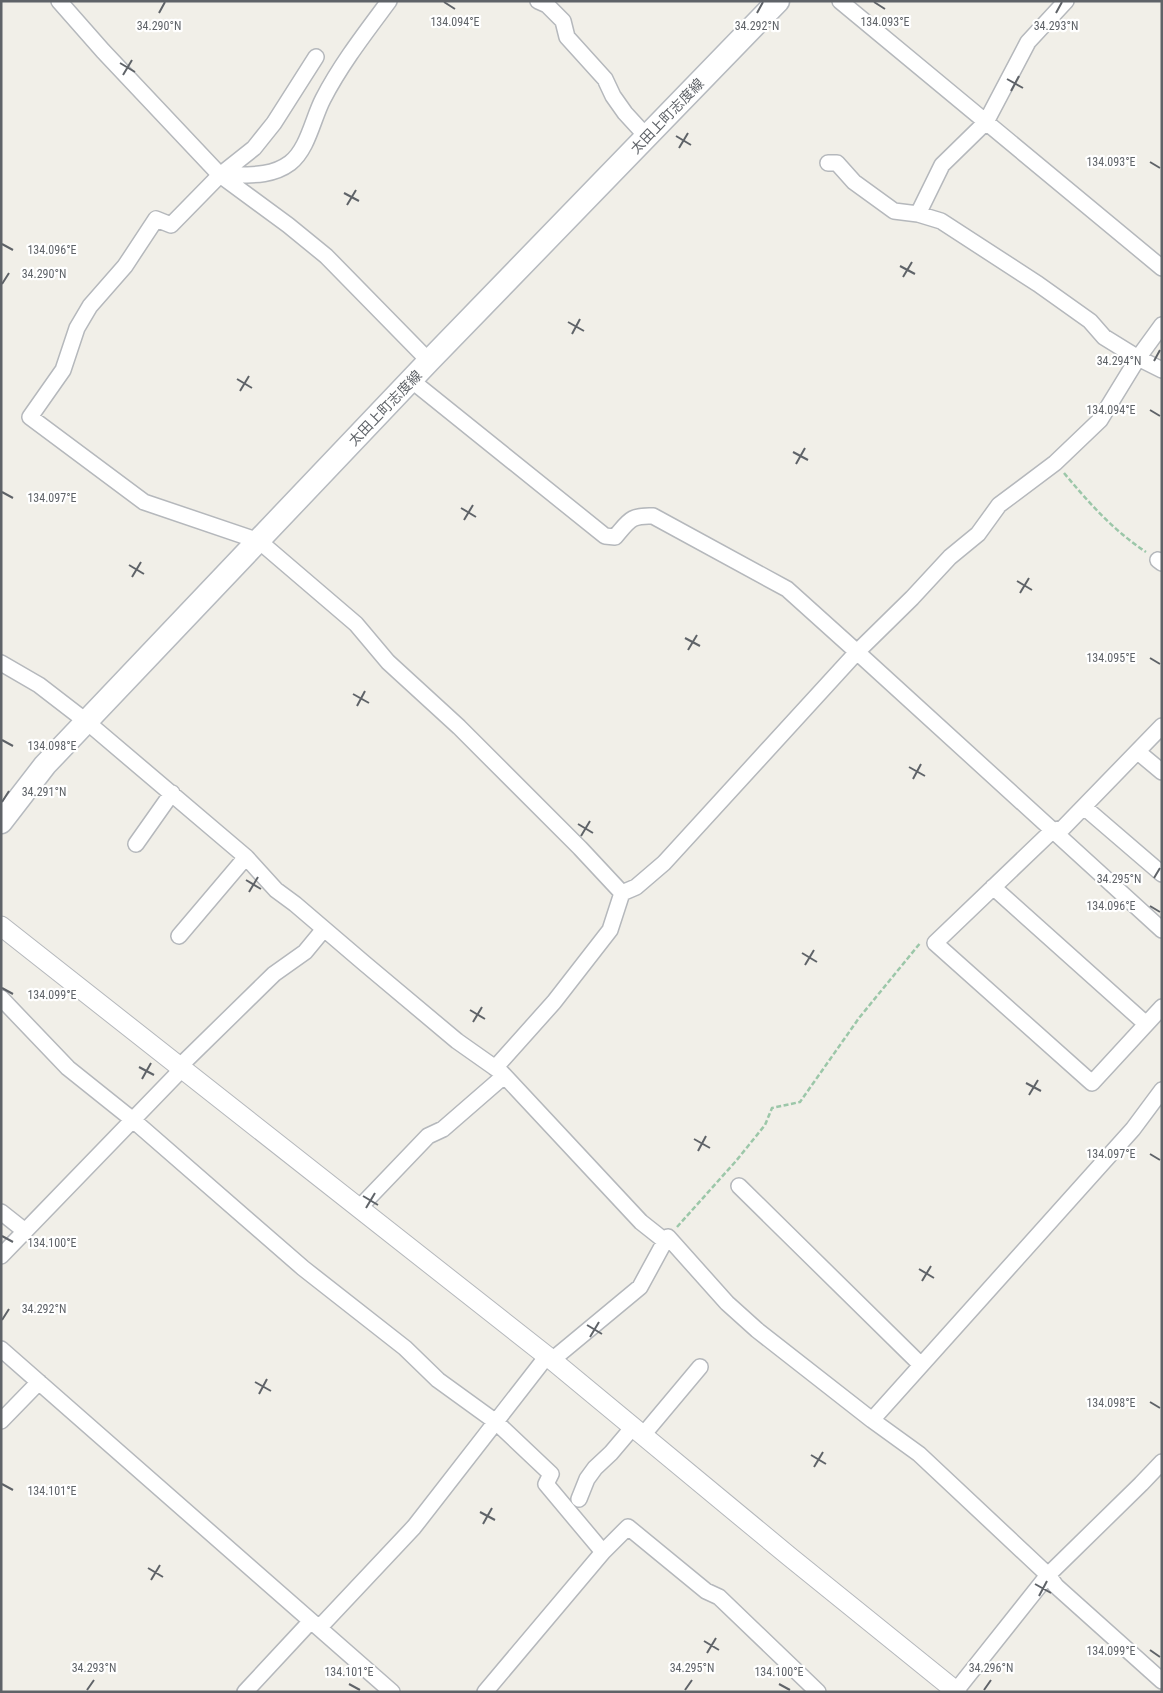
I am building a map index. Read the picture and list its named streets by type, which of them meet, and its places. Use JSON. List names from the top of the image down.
{
  "streets": {
    "main road": ["太田上町志度線"]
  },
  "coordinates": [
    "134.094°E",
    "134.093°E",
    "34.290°N",
    "34.292°N",
    "34.293°N",
    "134.096°E",
    "34.294°N",
    "134.097°E",
    "134.095°E",
    "134.098°E",
    "34.291°N",
    "34.295°N",
    "134.099°E",
    "134.100°E",
    "134.101°E",
    "34.296°N"
  ]
}
